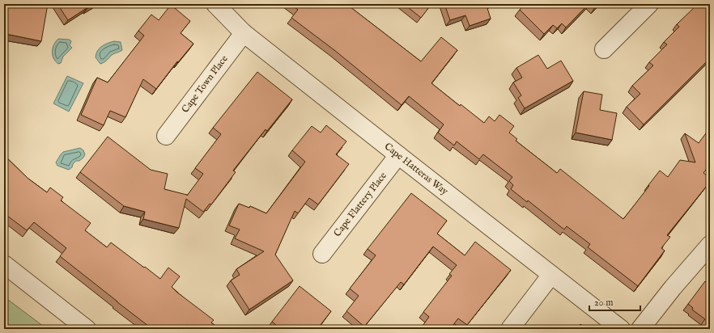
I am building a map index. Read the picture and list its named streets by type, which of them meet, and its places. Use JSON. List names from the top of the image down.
{
  "streets": {
    "street": ["Cape Town Place", "Cape Hatteras Way", "Cape Flattery Place"]
  },
  "crossings": [
    ["Cape Town Place", "Cape Hatteras Way"],
    ["Cape Hatteras Way", "Cape Flattery Place"]
  ],
  "scale_bar": "20 m"
}
